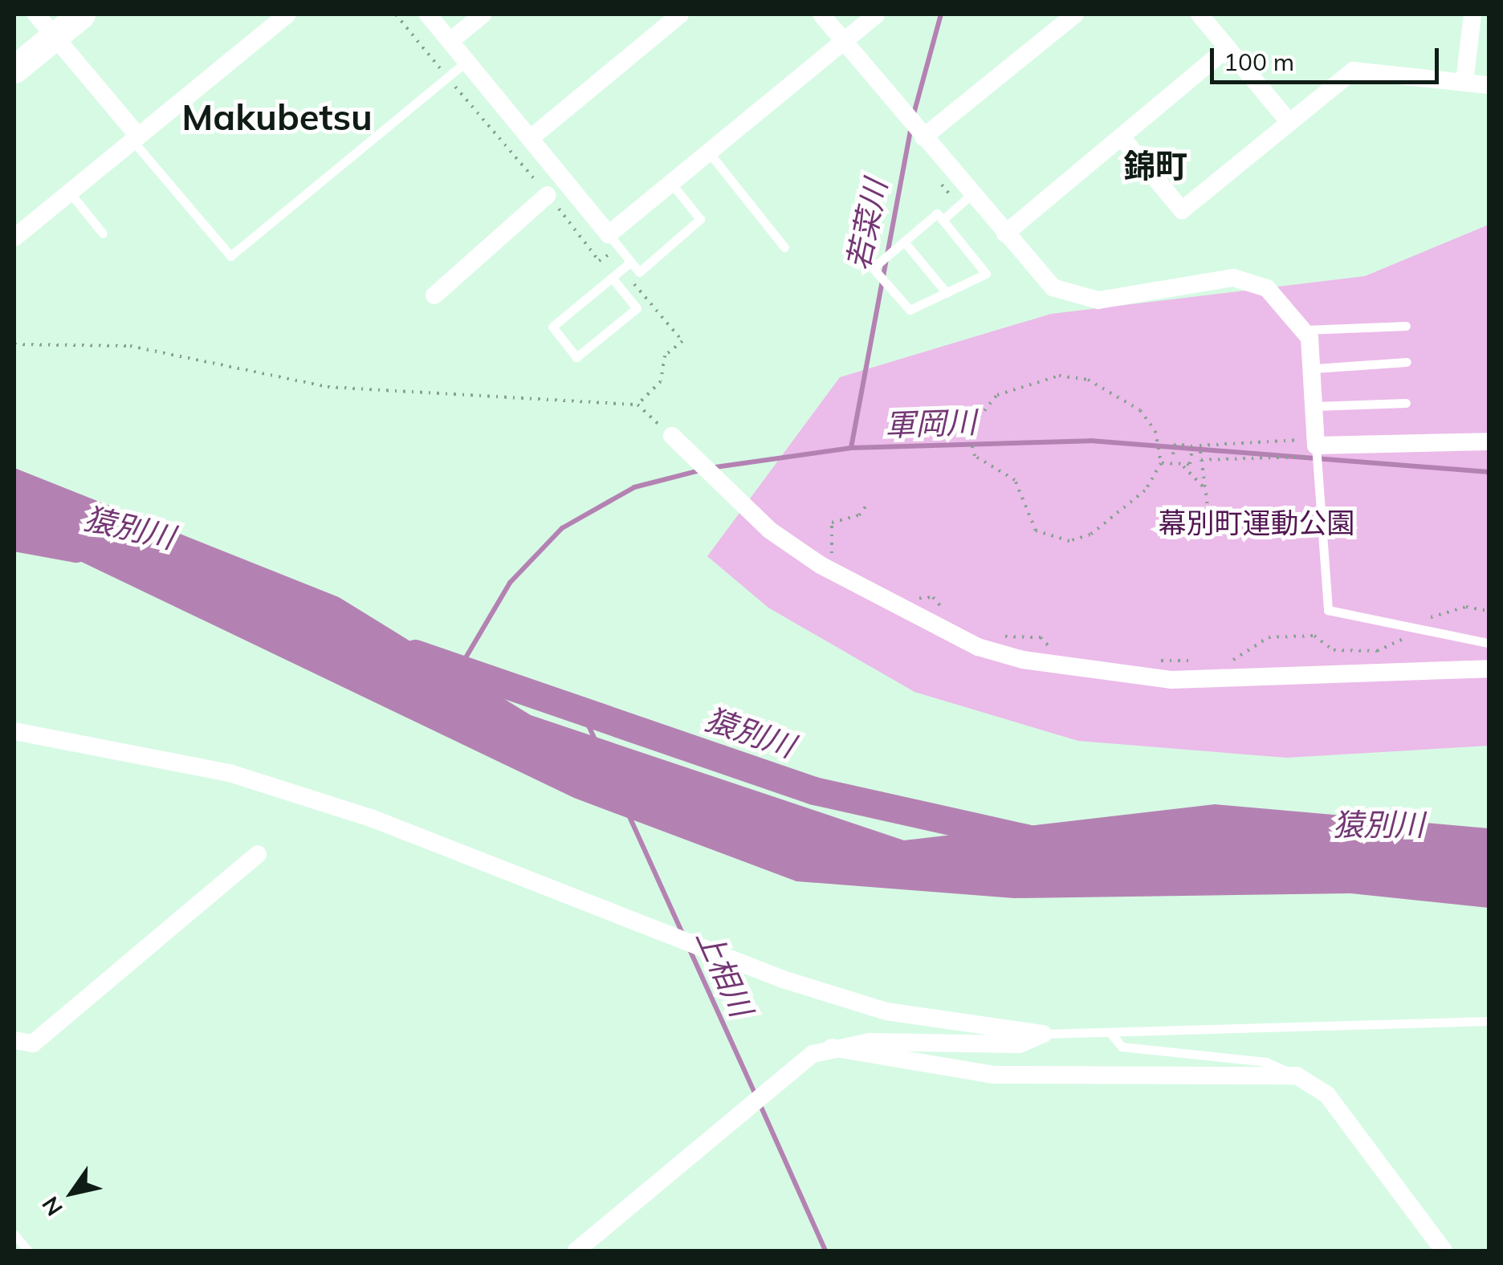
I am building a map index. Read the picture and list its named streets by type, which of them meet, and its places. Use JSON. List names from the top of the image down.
{
  "districts": ["Makubetsu", "錦町"],
  "water": [
    "若菜川",
    "軍岡川",
    "猿別川",
    "上相川"
  ],
  "parks": ["幕別町運動公園"],
  "scale_bar": "100 m",
  "north": "bottom left"
}
